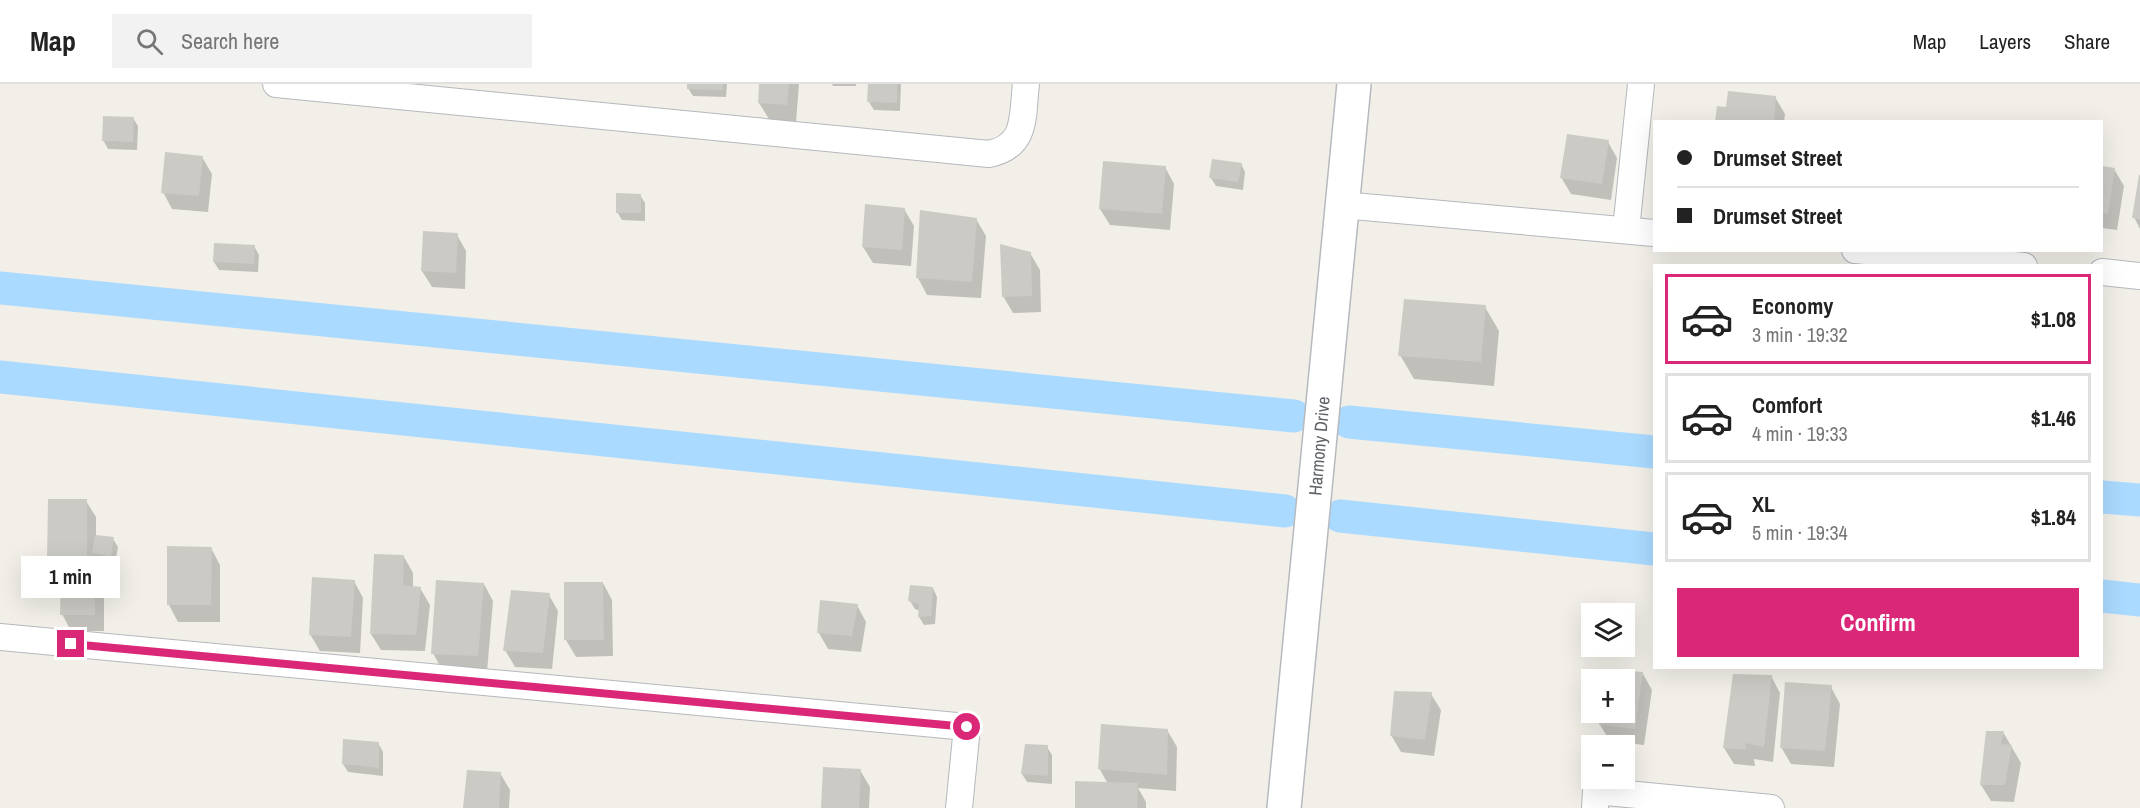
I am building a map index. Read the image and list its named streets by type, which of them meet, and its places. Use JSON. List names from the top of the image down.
{
  "streets": {
    "street": ["Harmony Drive"]
  },
  "page": {
    "header": "Map",
    "search": "Search here",
    "nav": ["Map", "Layers", "Share"],
    "banner": ["Drumset Street", "Drumset Street"],
    "list": [
      {
        "name": "Economy",
        "note": "3 min · 19:32",
        "value": "$1.08"
      },
      {
        "name": "Comfort",
        "note": "4 min · 19:33",
        "value": "$1.46"
      },
      {
        "name": "XL",
        "note": "5 min · 19:34",
        "value": "$1.84"
      }
    ],
    "bubble": "1 min",
    "buttons": "Confirm",
    "map_buttons": ["+", "−"]
  }
}
